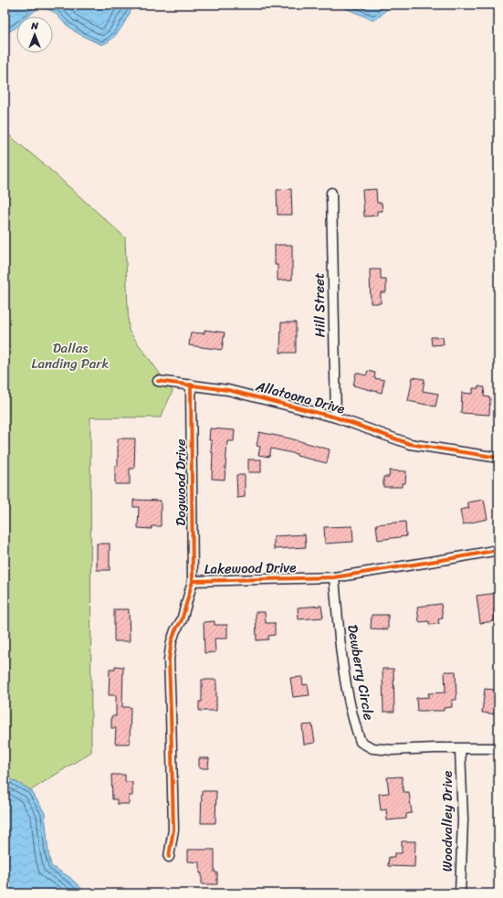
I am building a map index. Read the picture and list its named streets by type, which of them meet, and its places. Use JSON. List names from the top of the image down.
{
  "streets": {
    "street": [
      "Hill Street",
      "Allatoona Drive",
      "Dogwood Drive",
      "Lakewood Drive",
      "Dewberry Circle",
      "Woodvalley Drive"
    ]
  },
  "crossings": [
    ["Hill Street", "Allatoona Drive"],
    ["Allatoona Drive", "Dogwood Drive"],
    ["Dogwood Drive", "Lakewood Drive"],
    ["Lakewood Drive", "Dewberry Circle"],
    ["Dewberry Circle", "Woodvalley Drive"]
  ],
  "parks": ["Dallas Landing Park"],
  "north": "top"
}
